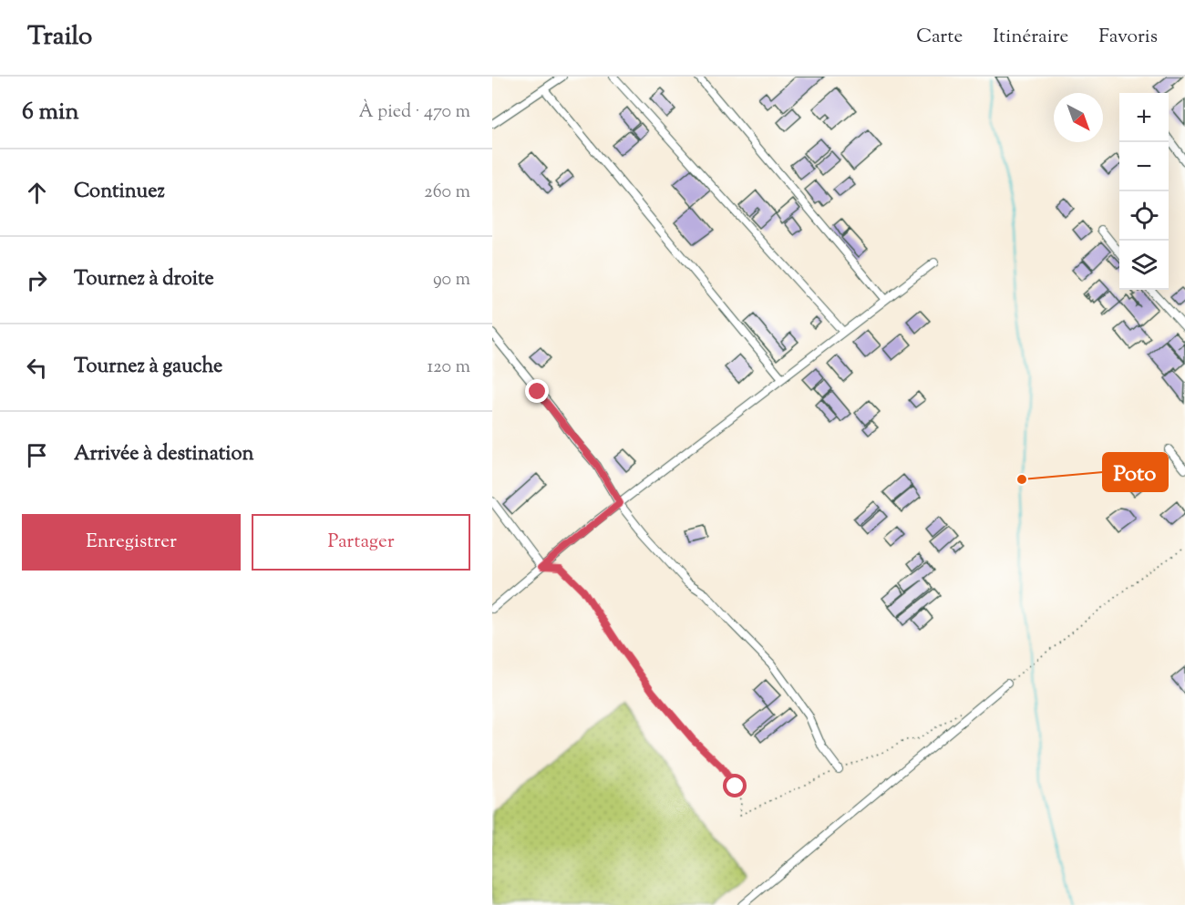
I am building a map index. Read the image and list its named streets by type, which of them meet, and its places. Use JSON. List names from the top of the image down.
{
  "places": ["Poto"],
  "north": "bottom right",
  "page": {
    "header": "Trailo",
    "nav": ["Carte", "Itinéraire", "Favoris"],
    "heading": ["6 min", "À pied · 470 m"],
    "map_buttons": ["+", "−"],
    "list": [
      ["Continuez", "260 m"],
      ["Tournez à droite", "90 m"],
      ["Tournez à gauche", "120 m"],
      "Arrivée à destination"
    ],
    "buttons": ["Enregistrer", "Partager"]
  }
}
